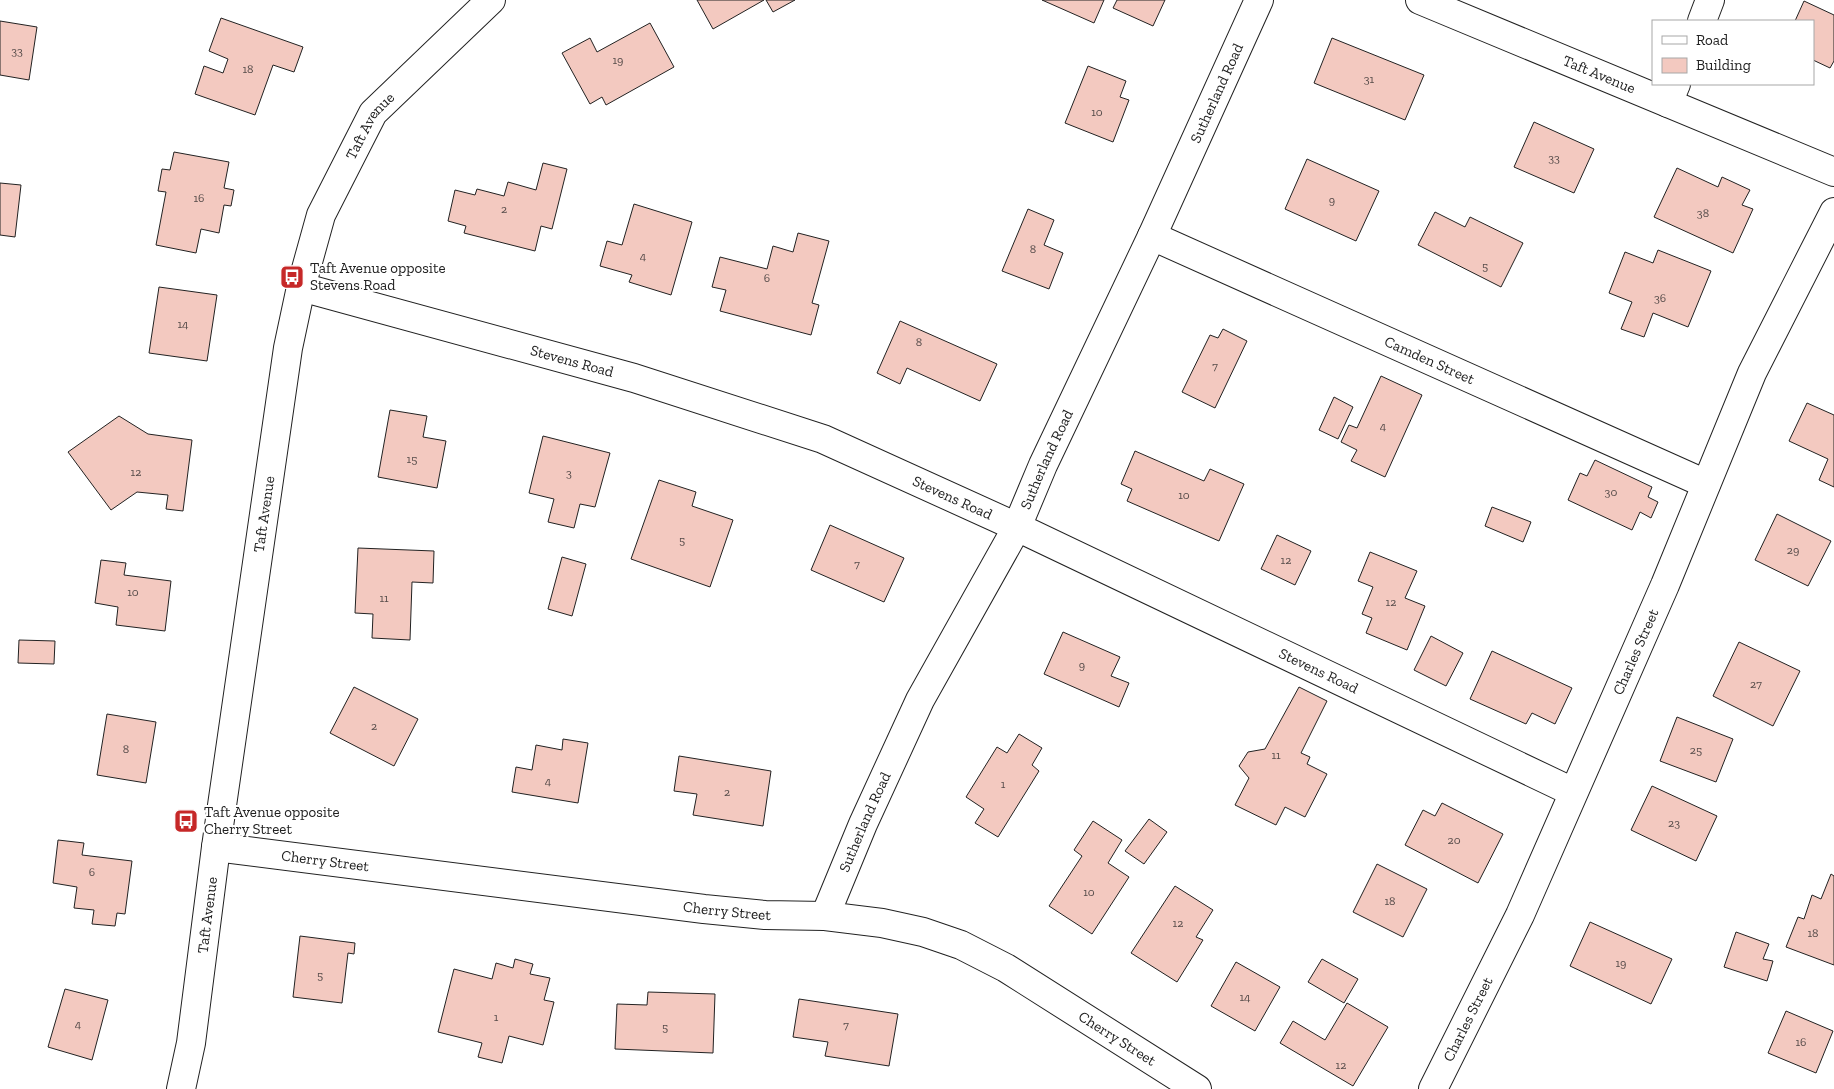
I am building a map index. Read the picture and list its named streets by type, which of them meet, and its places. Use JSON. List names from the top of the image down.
{
  "streets": {
    "street": [
      "Taft Avenue",
      "Sutherland Road",
      "Camden Street",
      "Stevens Road",
      "Charles Street",
      "Cherry Street"
    ]
  },
  "crossings": [
    ["Taft Avenue", "Stevens Road"],
    ["Taft Avenue", "Cherry Street"],
    ["Sutherland Road", "Camden Street"],
    ["Sutherland Road", "Stevens Road"],
    ["Sutherland Road", "Cherry Street"],
    ["Camden Street", "Charles Street"],
    ["Stevens Road", "Charles Street"]
  ],
  "places": {
    "bus stop": ["Taft Avenue opposite Stevens Road", "Taft Avenue opposite Cherry Street"]
  },
  "house_numbers": [
    "33",
    "19",
    "18",
    "31",
    "10",
    "33",
    "16",
    "9",
    "2",
    "38",
    "8",
    "4",
    "5",
    "6",
    "36",
    "14",
    "8",
    "7",
    "4",
    "15",
    "12",
    "3",
    "30",
    "10",
    "5",
    "29",
    "12",
    "7",
    "10",
    "11",
    "12",
    "9",
    "27",
    "2",
    "8",
    "25",
    "11",
    "4",
    "1",
    "2",
    "23",
    "20",
    "6",
    "10",
    "18",
    "12",
    "18",
    "19",
    "5",
    "14",
    "1",
    "4",
    "7",
    "5",
    "16",
    "12"
  ],
  "legend": ["Road", "Building"]
}
